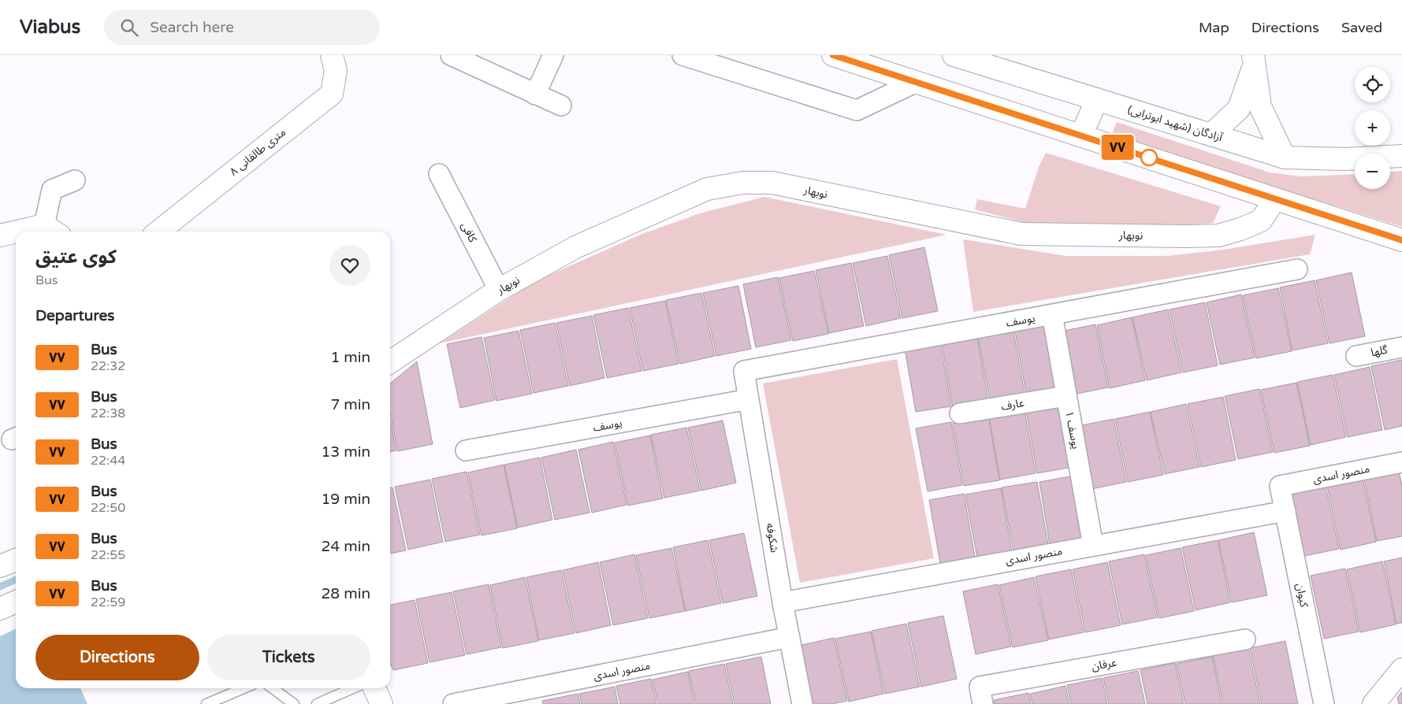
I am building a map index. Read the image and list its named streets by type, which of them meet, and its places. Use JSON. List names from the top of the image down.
{
  "streets": {
    "street": [
      "آزادگان (شهید ابوترابی)",
      "۸ متری طالقانی",
      "نوبهار",
      "کافی",
      "یوسف",
      "گلها",
      "عارف",
      "یوسف ۱",
      "منصور اسدی",
      "شکوفه",
      "کیوان",
      "عرفان"
    ]
  },
  "crossings": [
    ["نوبهار", "کافی"],
    ["یوسف", "یوسف ۱"],
    ["یوسف", "شکوفه"],
    ["عارف", "یوسف ۱"],
    ["یوسف ۱", "منصور اسدی"],
    ["منصور اسدی", "شکوفه"],
    ["منصور اسدی", "کیوان"]
  ],
  "lines": ["bus line ۷۷"],
  "page": {
    "header": "Viabus",
    "search": "Search here",
    "nav": ["Map", "Directions", "Saved"],
    "on_map": "۷۷",
    "map_buttons": ["+", "−"],
    "heading": [
      ["کوی عتیق", "Bus"],
      "Departures"
    ],
    "list": [
      {
        "mark": "۷۷",
        "name": "Bus",
        "note": "22:32",
        "value": "1 min"
      },
      {
        "mark": "۷۷",
        "name": "Bus",
        "note": "22:38",
        "value": "7 min"
      },
      {
        "mark": "۷۷",
        "name": "Bus",
        "note": "22:44",
        "value": "13 min"
      },
      {
        "mark": "۷۷",
        "name": "Bus",
        "note": "22:50",
        "value": "19 min"
      },
      {
        "mark": "۷۷",
        "name": "Bus",
        "note": "22:55",
        "value": "24 min"
      },
      {
        "mark": "۷۷",
        "name": "Bus",
        "note": "22:59",
        "value": "28 min"
      }
    ],
    "buttons": ["Directions", "Tickets"]
  }
}
